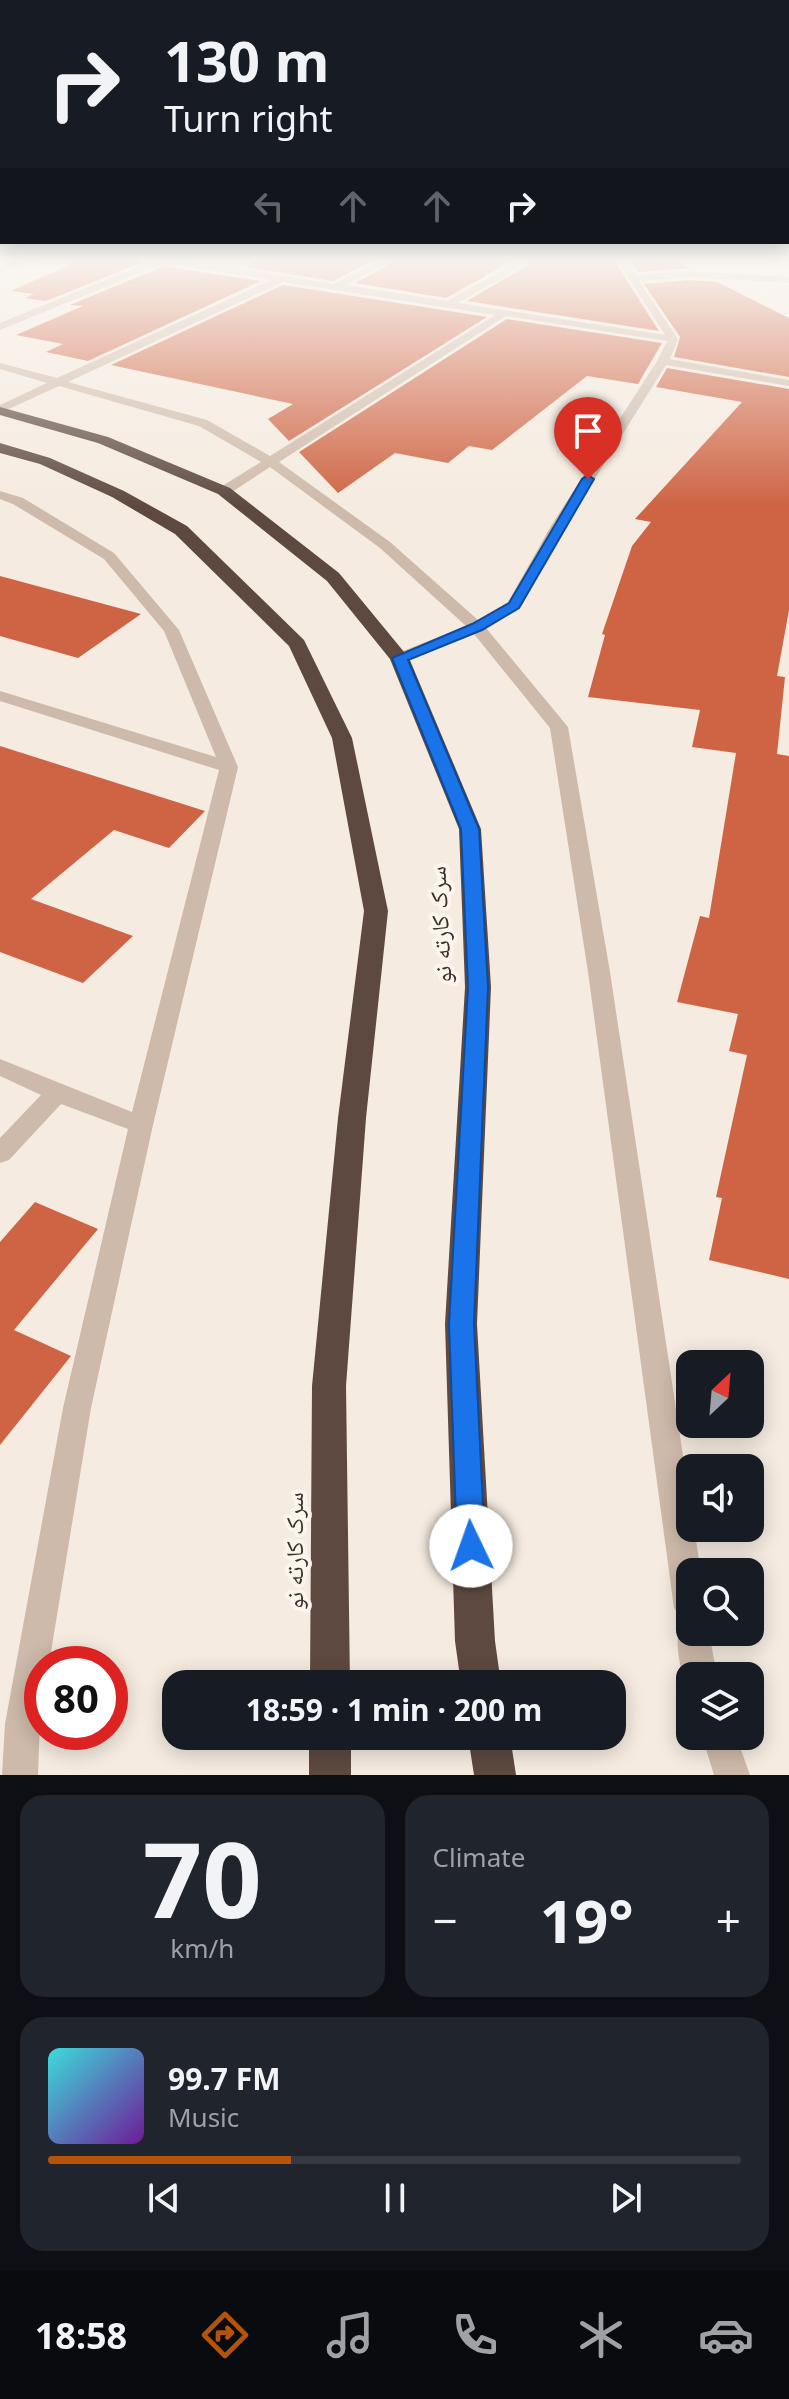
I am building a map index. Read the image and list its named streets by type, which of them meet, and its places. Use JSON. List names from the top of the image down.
{
  "streets": {
    "highway": ["سرک کارته نو"]
  },
  "north": "top right",
  "page": {
    "turn": ["130 m", "Turn right"],
    "limit": "80",
    "trip": "18:59 · 1 min · 200 m",
    "tile": [
      ["70", "km/h"],
      "Climate"
    ],
    "heat": ["−", "19°", "+"],
    "song": ["99.7 FM", "Music"],
    "tabs": "18:58"
  }
}
